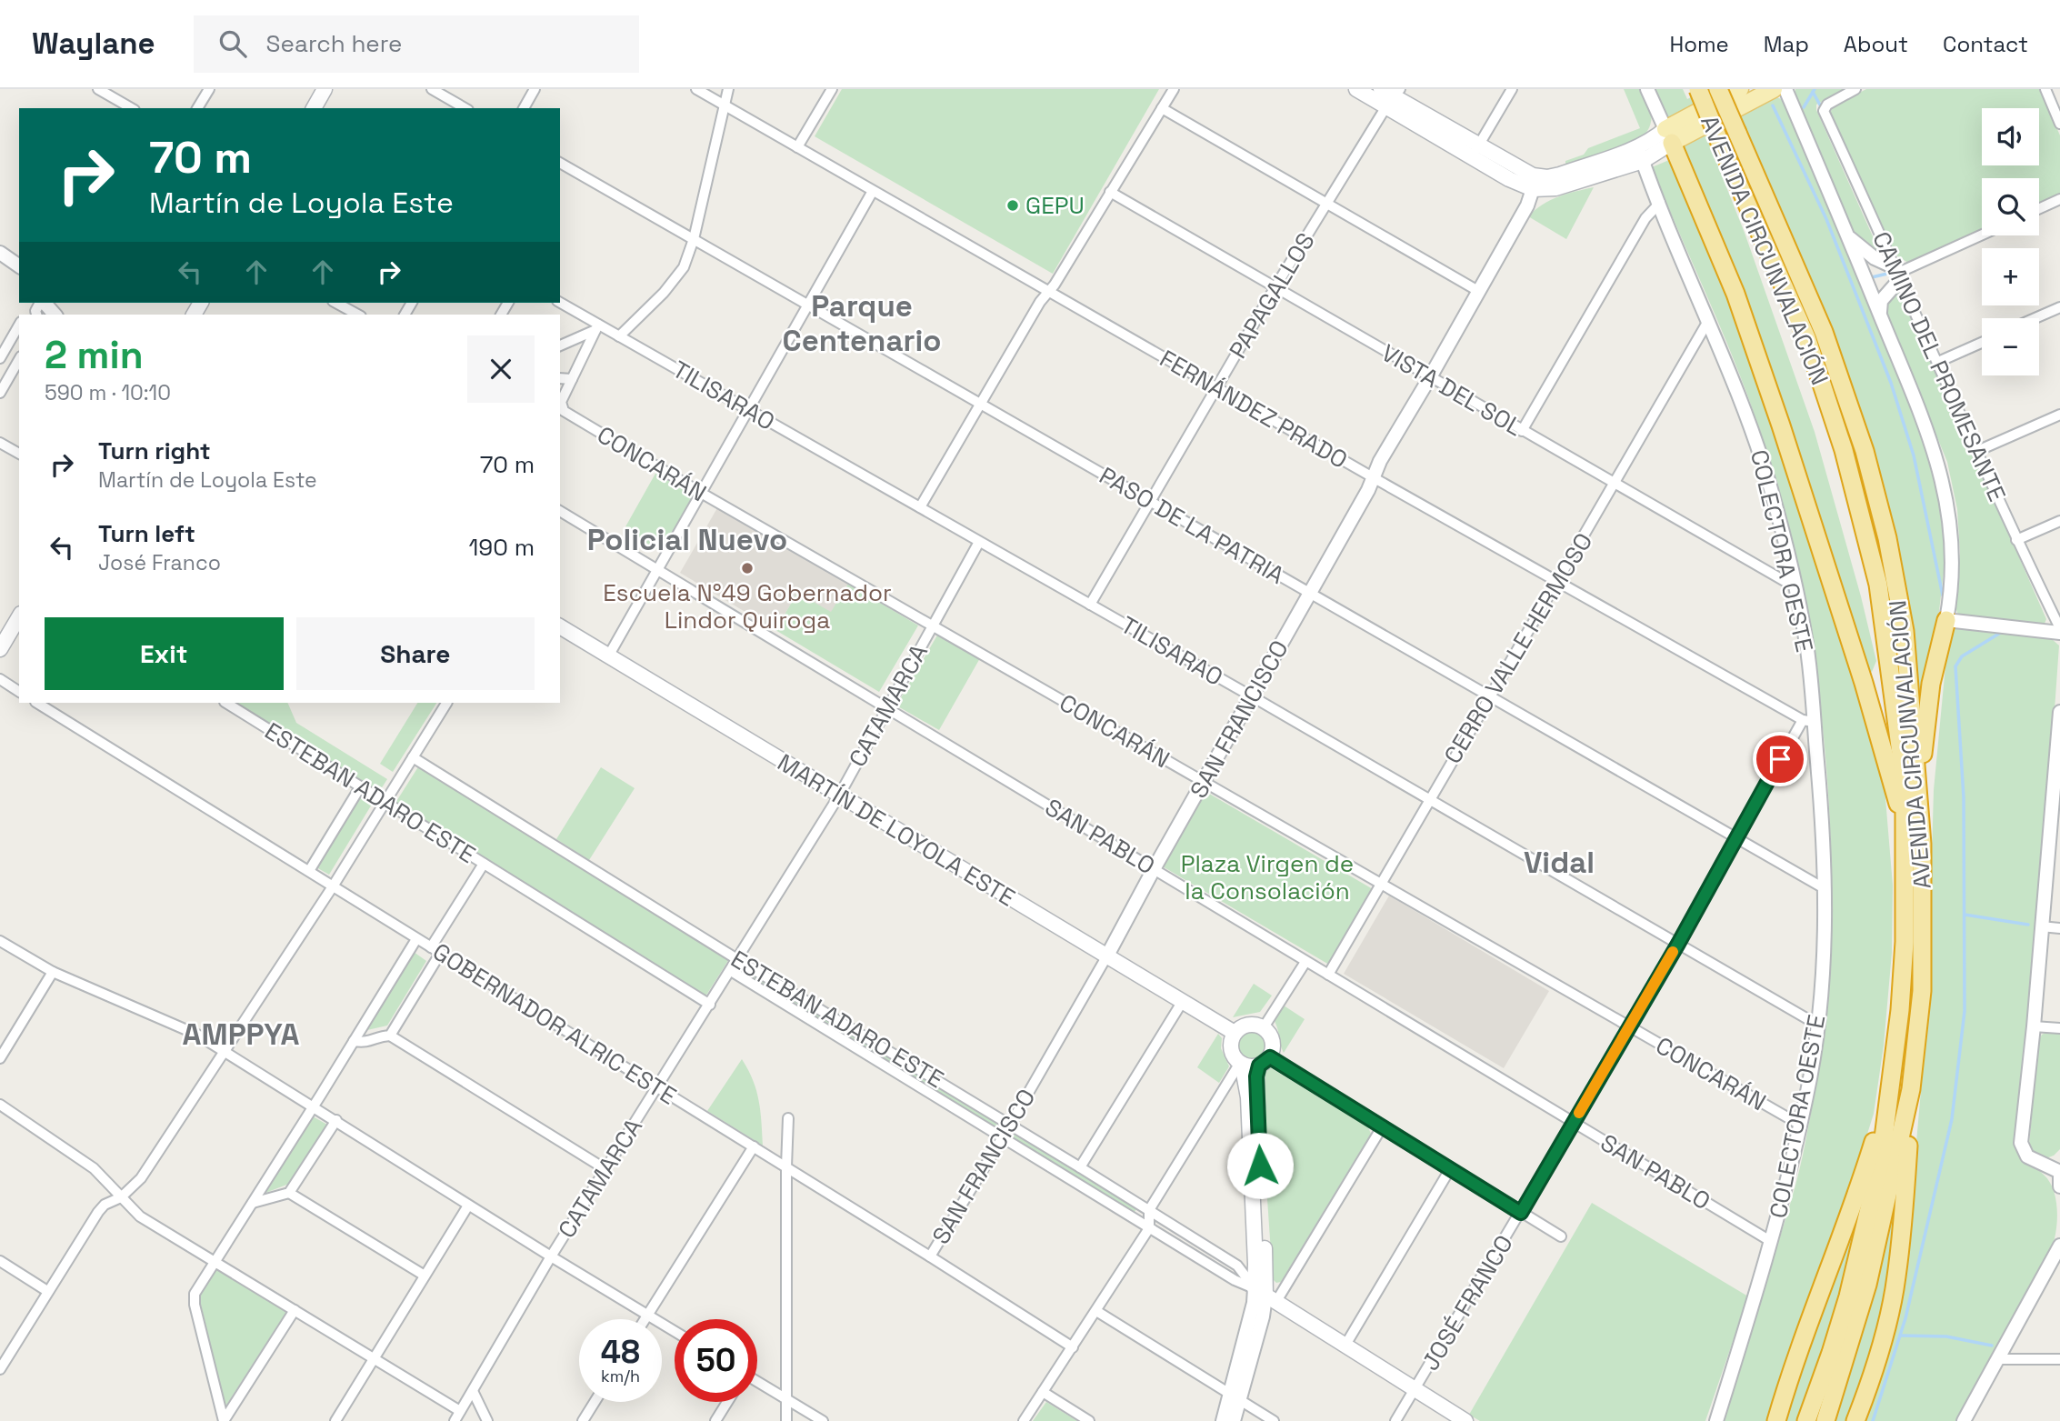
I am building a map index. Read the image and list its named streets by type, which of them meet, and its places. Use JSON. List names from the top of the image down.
{
  "streets": {
    "highway": ["AVENIDA CIRCUNVALACIÓN"],
    "main road": ["ESTEBAN ADARO ESTE", "MARTÍN DE LOYOLA ESTE"],
    "street": [
      "PAPAGALLOS",
      "CAMINO DEL PROMESANTE",
      "VISTA DEL SOL",
      "TILISARAO",
      "FERNÁNDEZ PRADO",
      "CONCARÁN",
      "PASO DE LA PATRIA",
      "COLECTORA OESTE",
      "CERRO VALLE HERMOSO",
      "CATAMARCA",
      "SAN FRANCISCO",
      "SAN PABLO",
      "GOBERNADOR ALRIC ESTE",
      "JOSÉ FRANCO"
    ]
  },
  "crossings": [
    ["PAPAGALLOS", "VISTA DEL SOL"],
    ["PAPAGALLOS", "TILISARAO"],
    ["PAPAGALLOS", "FERNÁNDEZ PRADO"],
    ["PAPAGALLOS", "PASO DE LA PATRIA"],
    ["VISTA DEL SOL", "COLECTORA OESTE"],
    ["VISTA DEL SOL", "CERRO VALLE HERMOSO"],
    ["VISTA DEL SOL", "SAN FRANCISCO"],
    ["TILISARAO", "COLECTORA OESTE"],
    ["TILISARAO", "CERRO VALLE HERMOSO"],
    ["TILISARAO", "CATAMARCA"],
    ["TILISARAO", "SAN FRANCISCO"],
    ["TILISARAO", "JOSÉ FRANCO"],
    ["FERNÁNDEZ PRADO", "COLECTORA OESTE"],
    ["FERNÁNDEZ PRADO", "CERRO VALLE HERMOSO"],
    ["FERNÁNDEZ PRADO", "SAN FRANCISCO"],
    ["FERNÁNDEZ PRADO", "JOSÉ FRANCO"],
    ["CONCARÁN", "COLECTORA OESTE"],
    ["CONCARÁN", "CERRO VALLE HERMOSO"],
    ["CONCARÁN", "CATAMARCA"],
    ["CONCARÁN", "SAN FRANCISCO"],
    ["CONCARÁN", "JOSÉ FRANCO"],
    ["PASO DE LA PATRIA", "COLECTORA OESTE"],
    ["PASO DE LA PATRIA", "CERRO VALLE HERMOSO"],
    ["PASO DE LA PATRIA", "SAN FRANCISCO"],
    ["PASO DE LA PATRIA", "JOSÉ FRANCO"],
    ["COLECTORA OESTE", "CERRO VALLE HERMOSO"],
    ["COLECTORA OESTE", "SAN PABLO"],
    ["COLECTORA OESTE", "JOSÉ FRANCO"],
    ["CERRO VALLE HERMOSO", "SAN PABLO"],
    ["CATAMARCA", "ESTEBAN ADARO ESTE"],
    ["CATAMARCA", "MARTÍN DE LOYOLA ESTE"],
    ["CATAMARCA", "SAN PABLO"],
    ["CATAMARCA", "GOBERNADOR ALRIC ESTE"],
    ["SAN FRANCISCO", "ESTEBAN ADARO ESTE"],
    ["SAN FRANCISCO", "MARTÍN DE LOYOLA ESTE"],
    ["SAN FRANCISCO", "SAN PABLO"],
    ["SAN FRANCISCO", "GOBERNADOR ALRIC ESTE"],
    ["ESTEBAN ADARO ESTE", "JOSÉ FRANCO"],
    ["SAN PABLO", "JOSÉ FRANCO"]
  ],
  "districts": [
    "Parque Centenario",
    "Policial Nuevo",
    "Vidal",
    "AMPPYA"
  ],
  "parks": ["Plaza Virgen de la Consolación"],
  "places": ["GEPU", "Escuela N°49 Gobernador Lindor Quiroga"],
  "page": {
    "header": "Waylane",
    "search": "Search here",
    "nav": [
      "Home",
      "Map",
      "About",
      "Contact"
    ],
    "map_buttons": ["+", "−"],
    "turn": ["70 m", "Martín de Loyola Este"],
    "heading": ["2 min", "590 m · 10:10"],
    "list": [
      {
        "name": "Turn right",
        "note": "Martín de Loyola Este",
        "value": "70 m"
      },
      {
        "name": "Turn left",
        "note": "José Franco",
        "value": "190 m"
      }
    ],
    "buttons": ["Exit", "Share"],
    "speed": "48 km/h",
    "limit": "50"
  }
}
